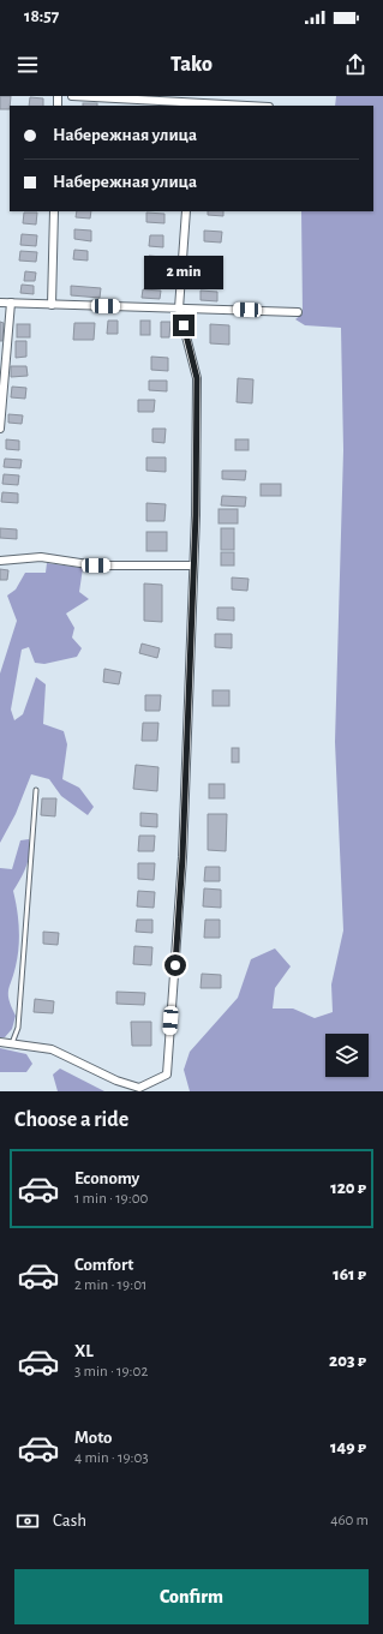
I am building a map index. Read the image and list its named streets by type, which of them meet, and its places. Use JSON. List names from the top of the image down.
{
  "page": {
    "status": "18:57",
    "header": "Tako",
    "banner": ["Набережная улица", "Набережная улица"],
    "bubble": "2 min",
    "heading": "Choose a ride",
    "list": [
      {
        "name": "Economy",
        "note": "1 min · 19:00",
        "value": "120 ₽"
      },
      {
        "name": "Comfort",
        "note": "2 min · 19:01",
        "value": "161 ₽"
      },
      {
        "name": "XL",
        "note": "3 min · 19:02",
        "value": "203 ₽"
      },
      {
        "name": "Moto",
        "note": "4 min · 19:03",
        "value": "149 ₽"
      }
    ],
    "pay": ["Cash", "460 m"],
    "buttons": "Confirm"
  }
}
